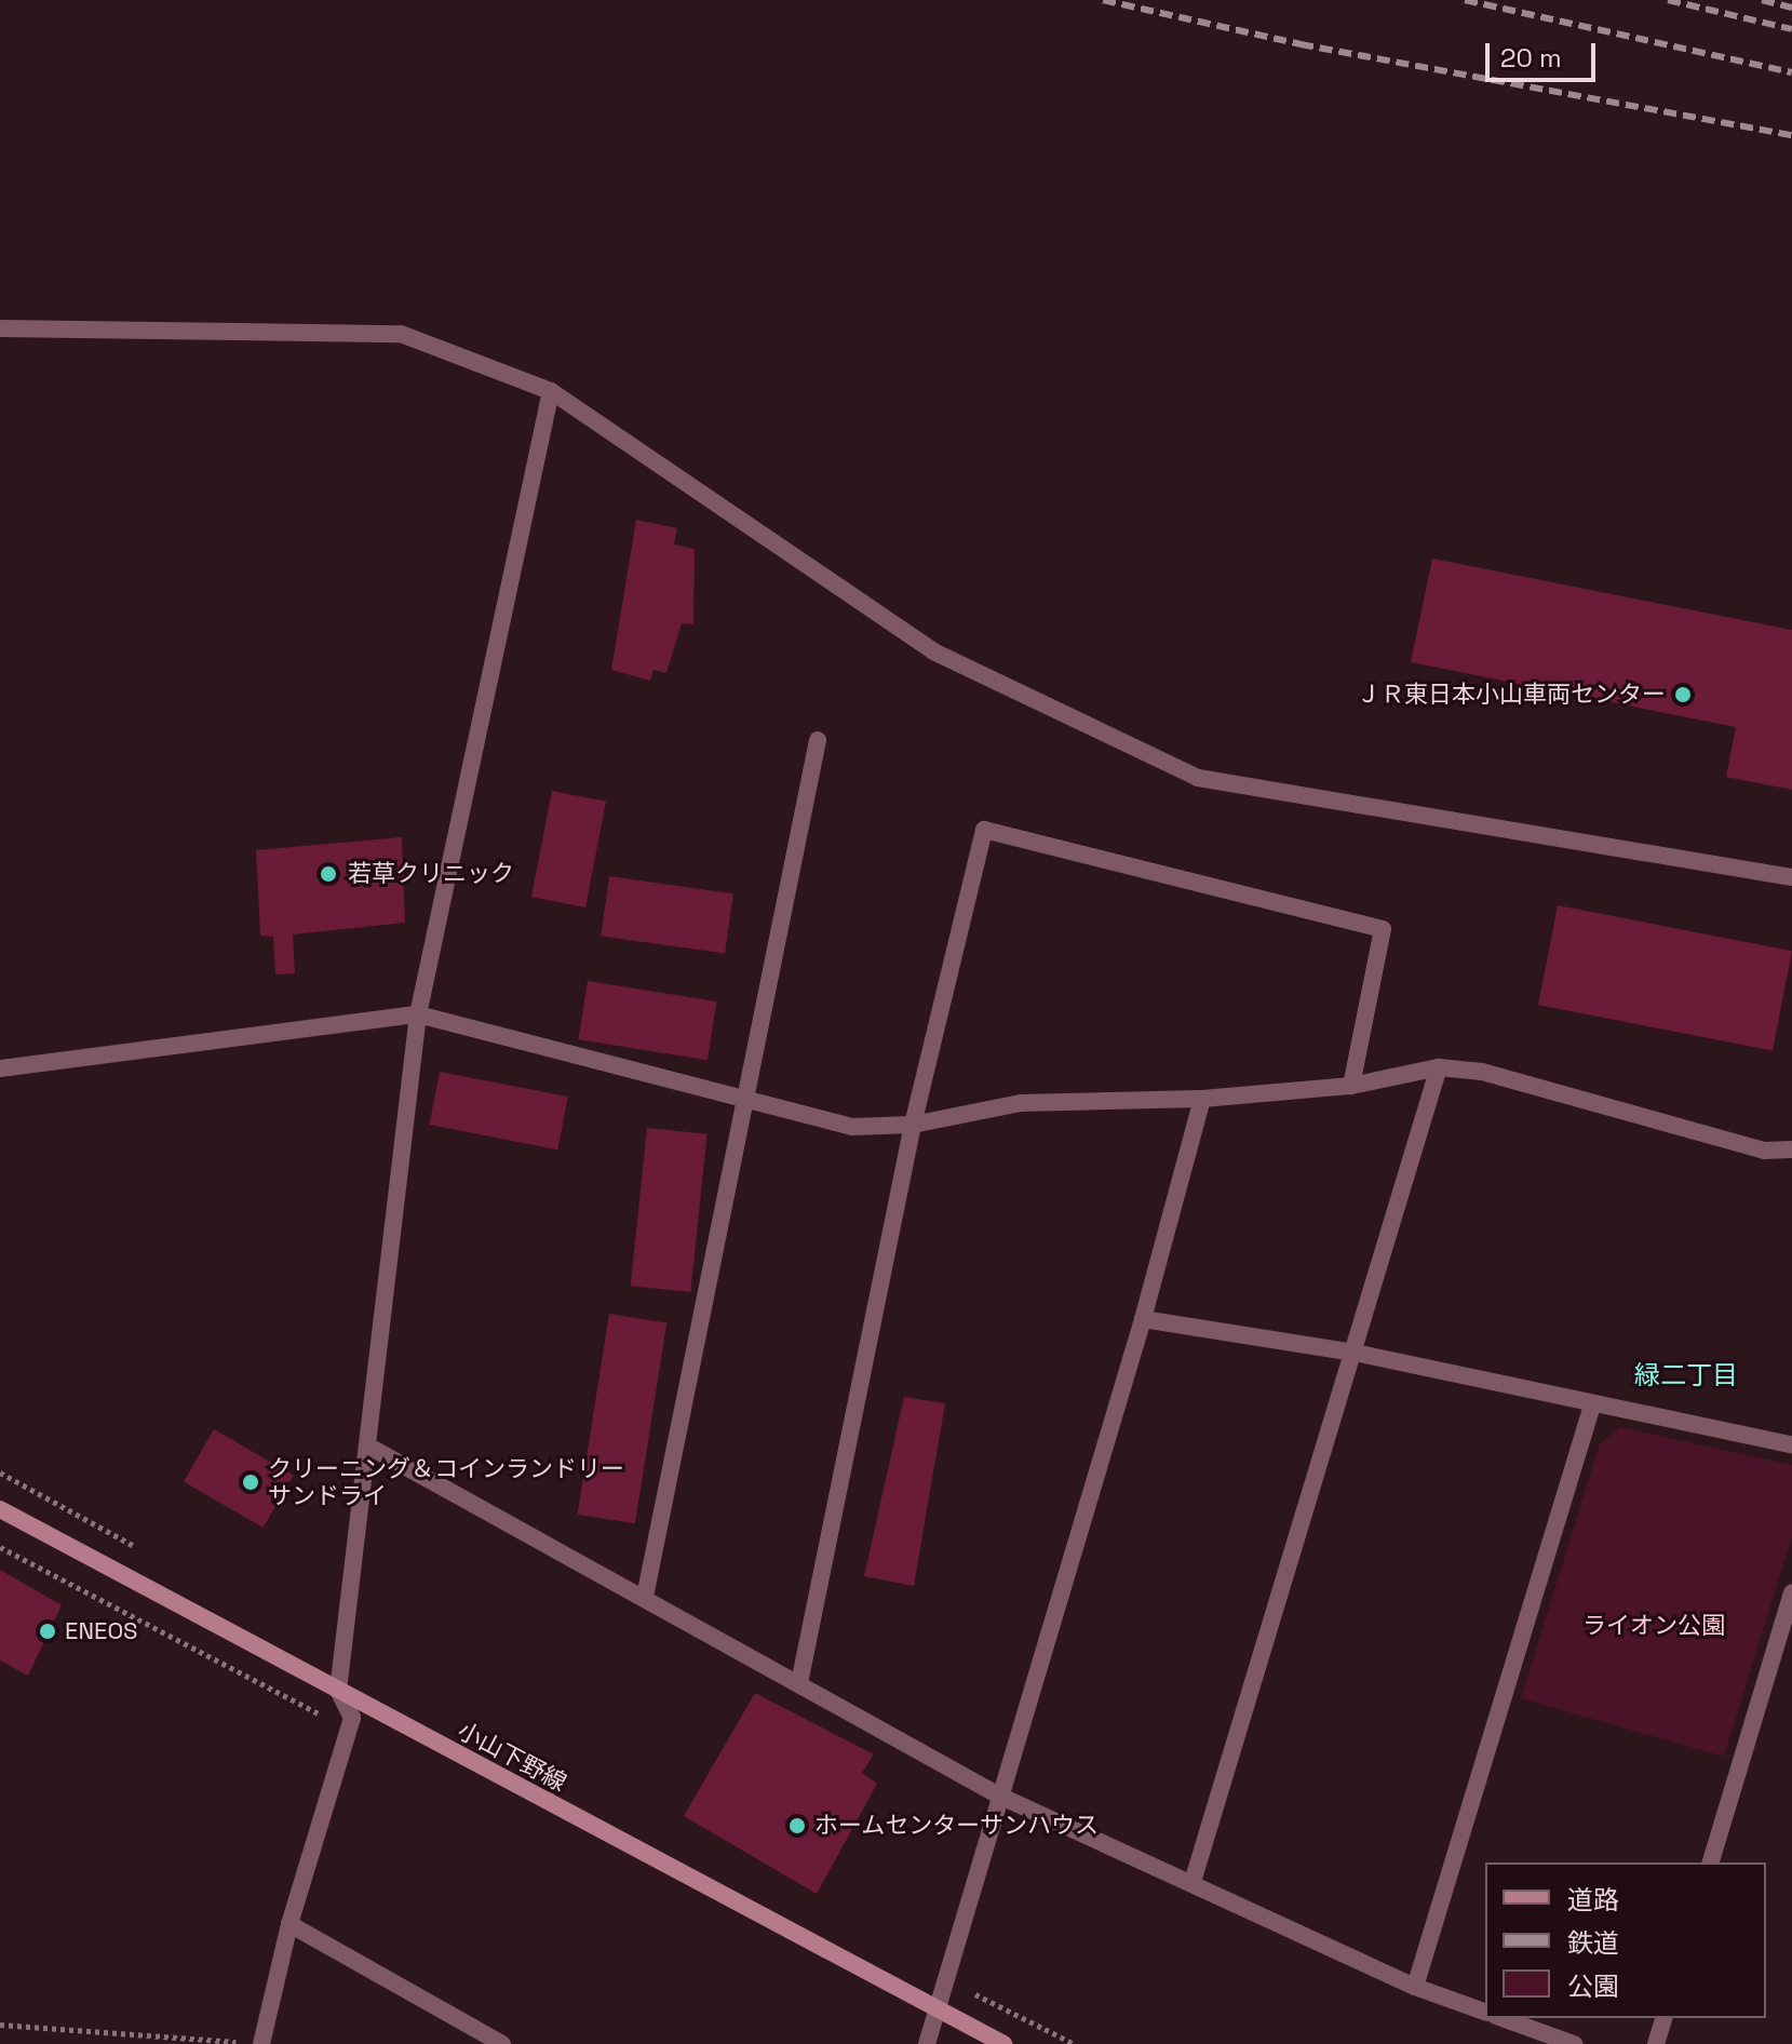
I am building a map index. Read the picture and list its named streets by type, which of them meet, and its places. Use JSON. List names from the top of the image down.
{
  "streets": {
    "main road": ["小山下野線"]
  },
  "districts": ["緑二丁目"],
  "parks": ["ライオン公園"],
  "places": [
    "ＪＲ東日本小山車両センター",
    "若草クリニック",
    "クリーニング＆コインランドリー サンドライ",
    "ENEOS",
    "ホームセンターサンハウス"
  ],
  "legend": ["道路", "鉄道", "公園"],
  "scale_bar": "20 m"
}
